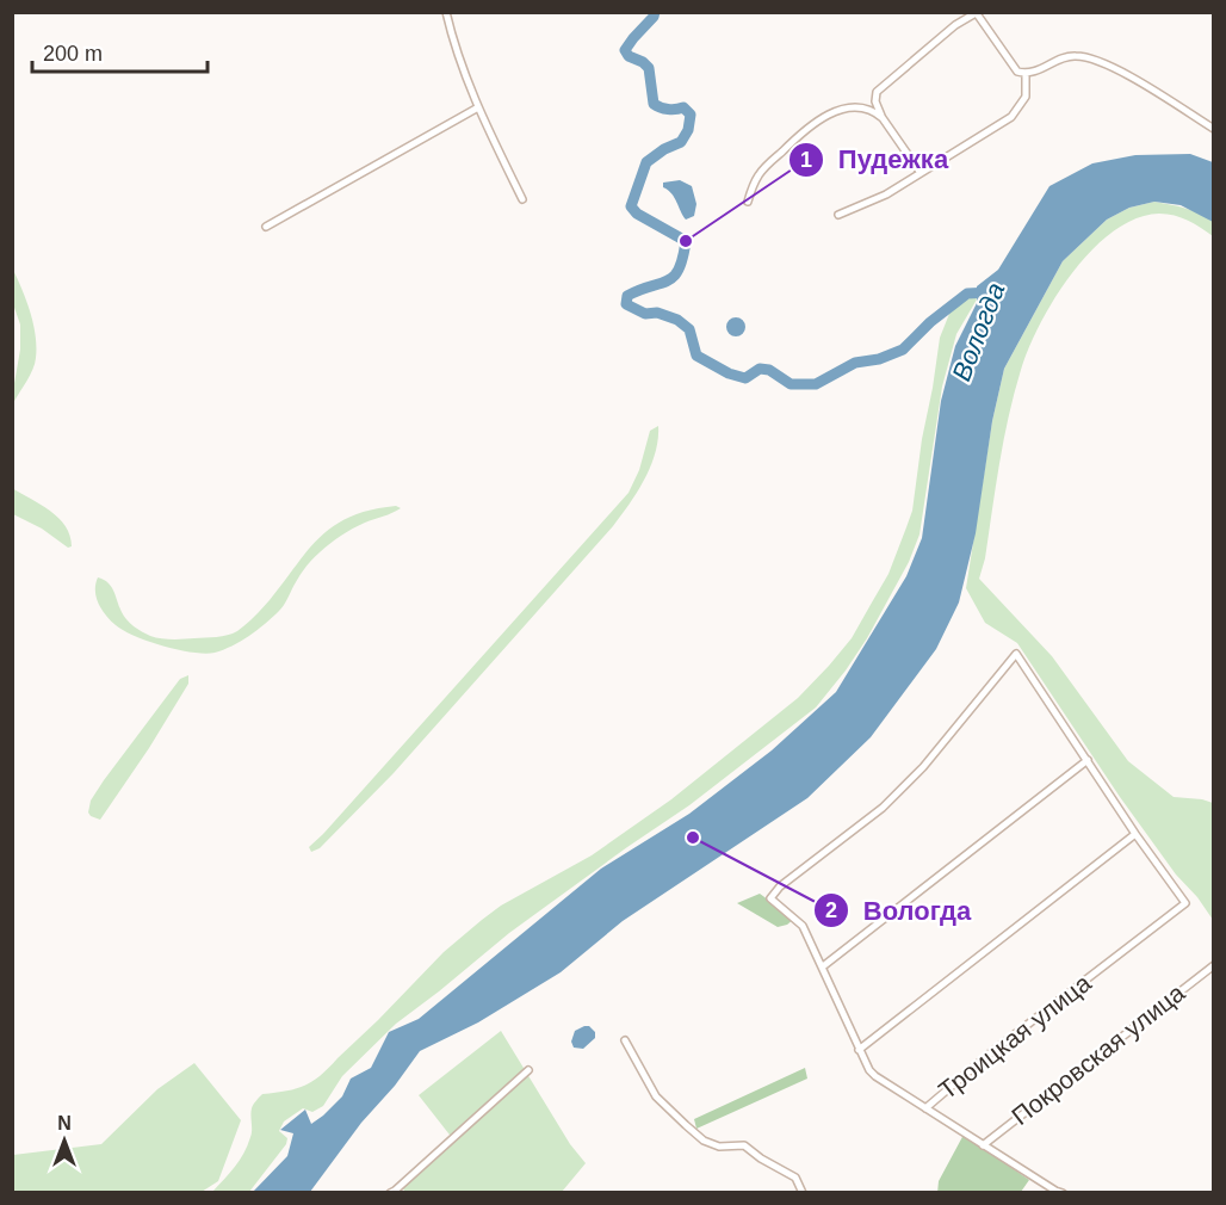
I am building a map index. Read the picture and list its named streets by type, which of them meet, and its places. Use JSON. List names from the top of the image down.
{
  "streets": {
    "street": ["Троицкая улица", "Покровская улица"]
  },
  "water": ["Вологда"],
  "places": ["Пудежка", "Вологда"],
  "scale_bar": "200 m",
  "north": "top"
}
